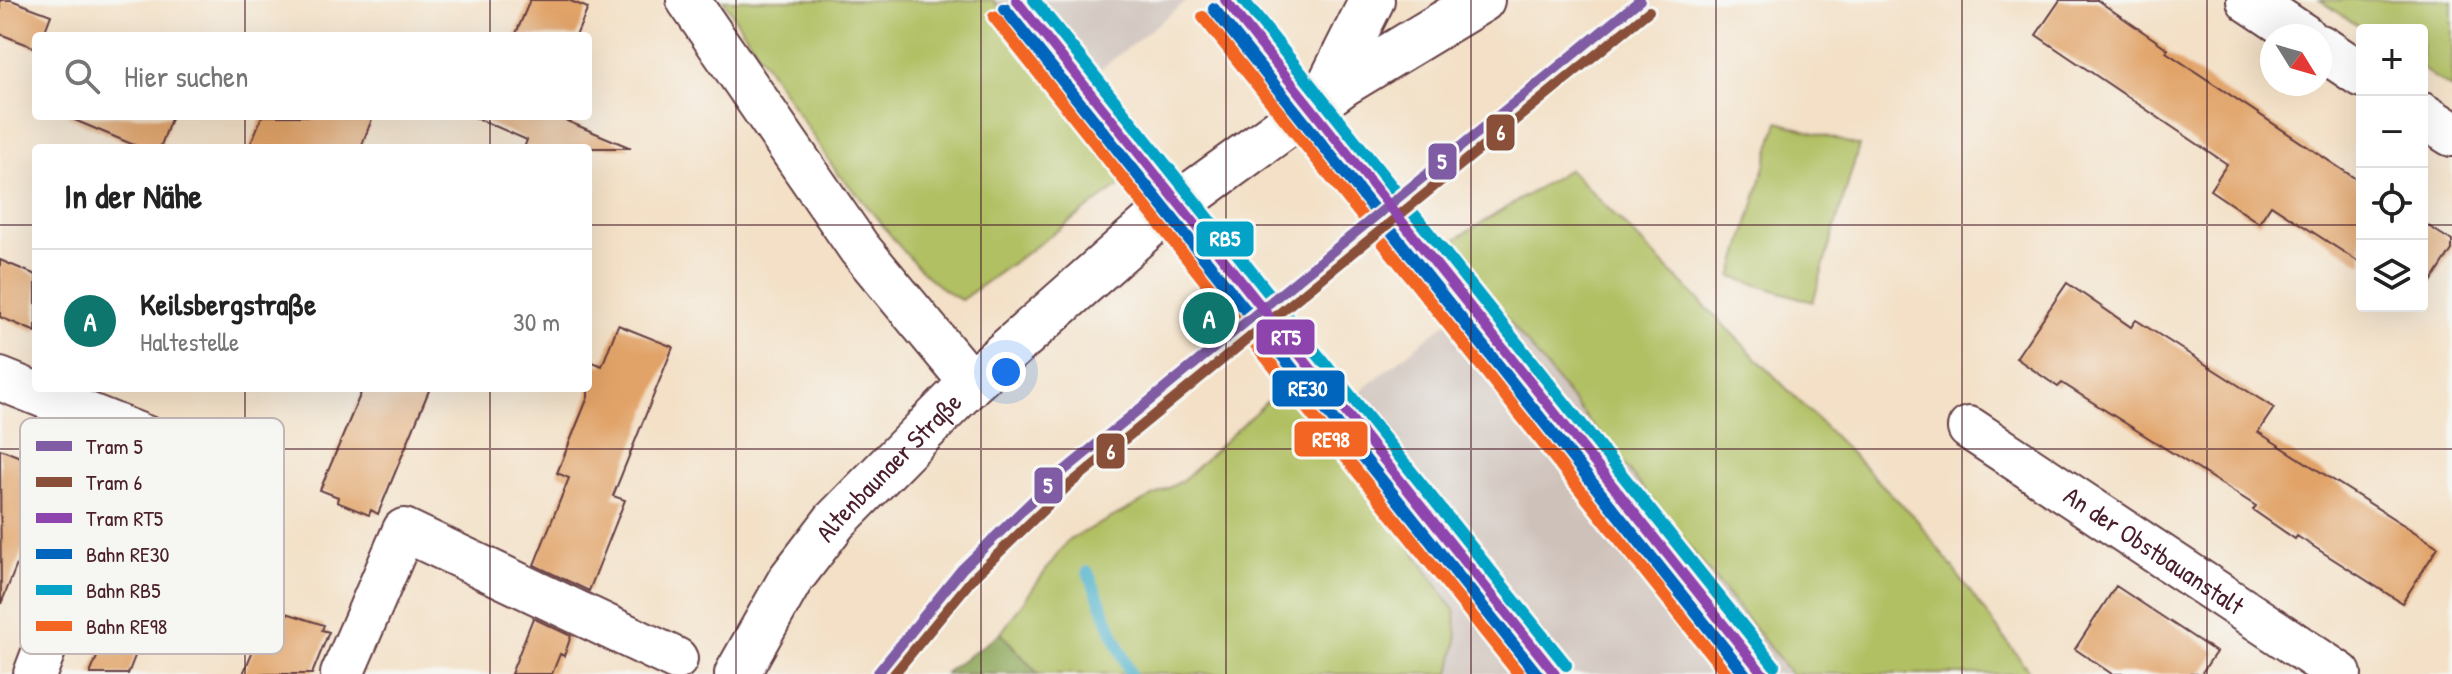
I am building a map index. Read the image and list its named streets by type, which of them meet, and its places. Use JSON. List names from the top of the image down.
{
  "streets": {
    "main road": ["Altenbaunaer Straße"],
    "street": ["An der Obstbauanstalt"]
  },
  "lines": [
    "tram line 5",
    "tram line RT5",
    "rail line RB5",
    "rail line RE30",
    "tram line 6",
    "rail line RE98"
  ],
  "legend": [
    "Tram 5",
    "Tram 6",
    "Tram RT5",
    "Bahn RE30",
    "Bahn RB5",
    "Bahn RE98"
  ],
  "north": "bottom right",
  "page": {
    "map_buttons": ["+", "−"],
    "search": "Hier suchen",
    "heading": "In der Nähe",
    "list": [
      {
        "mark": "A",
        "name": "Keilsbergstraße",
        "note": "Haltestelle",
        "value": "30 m"
      }
    ],
    "pins": "A"
  }
}
